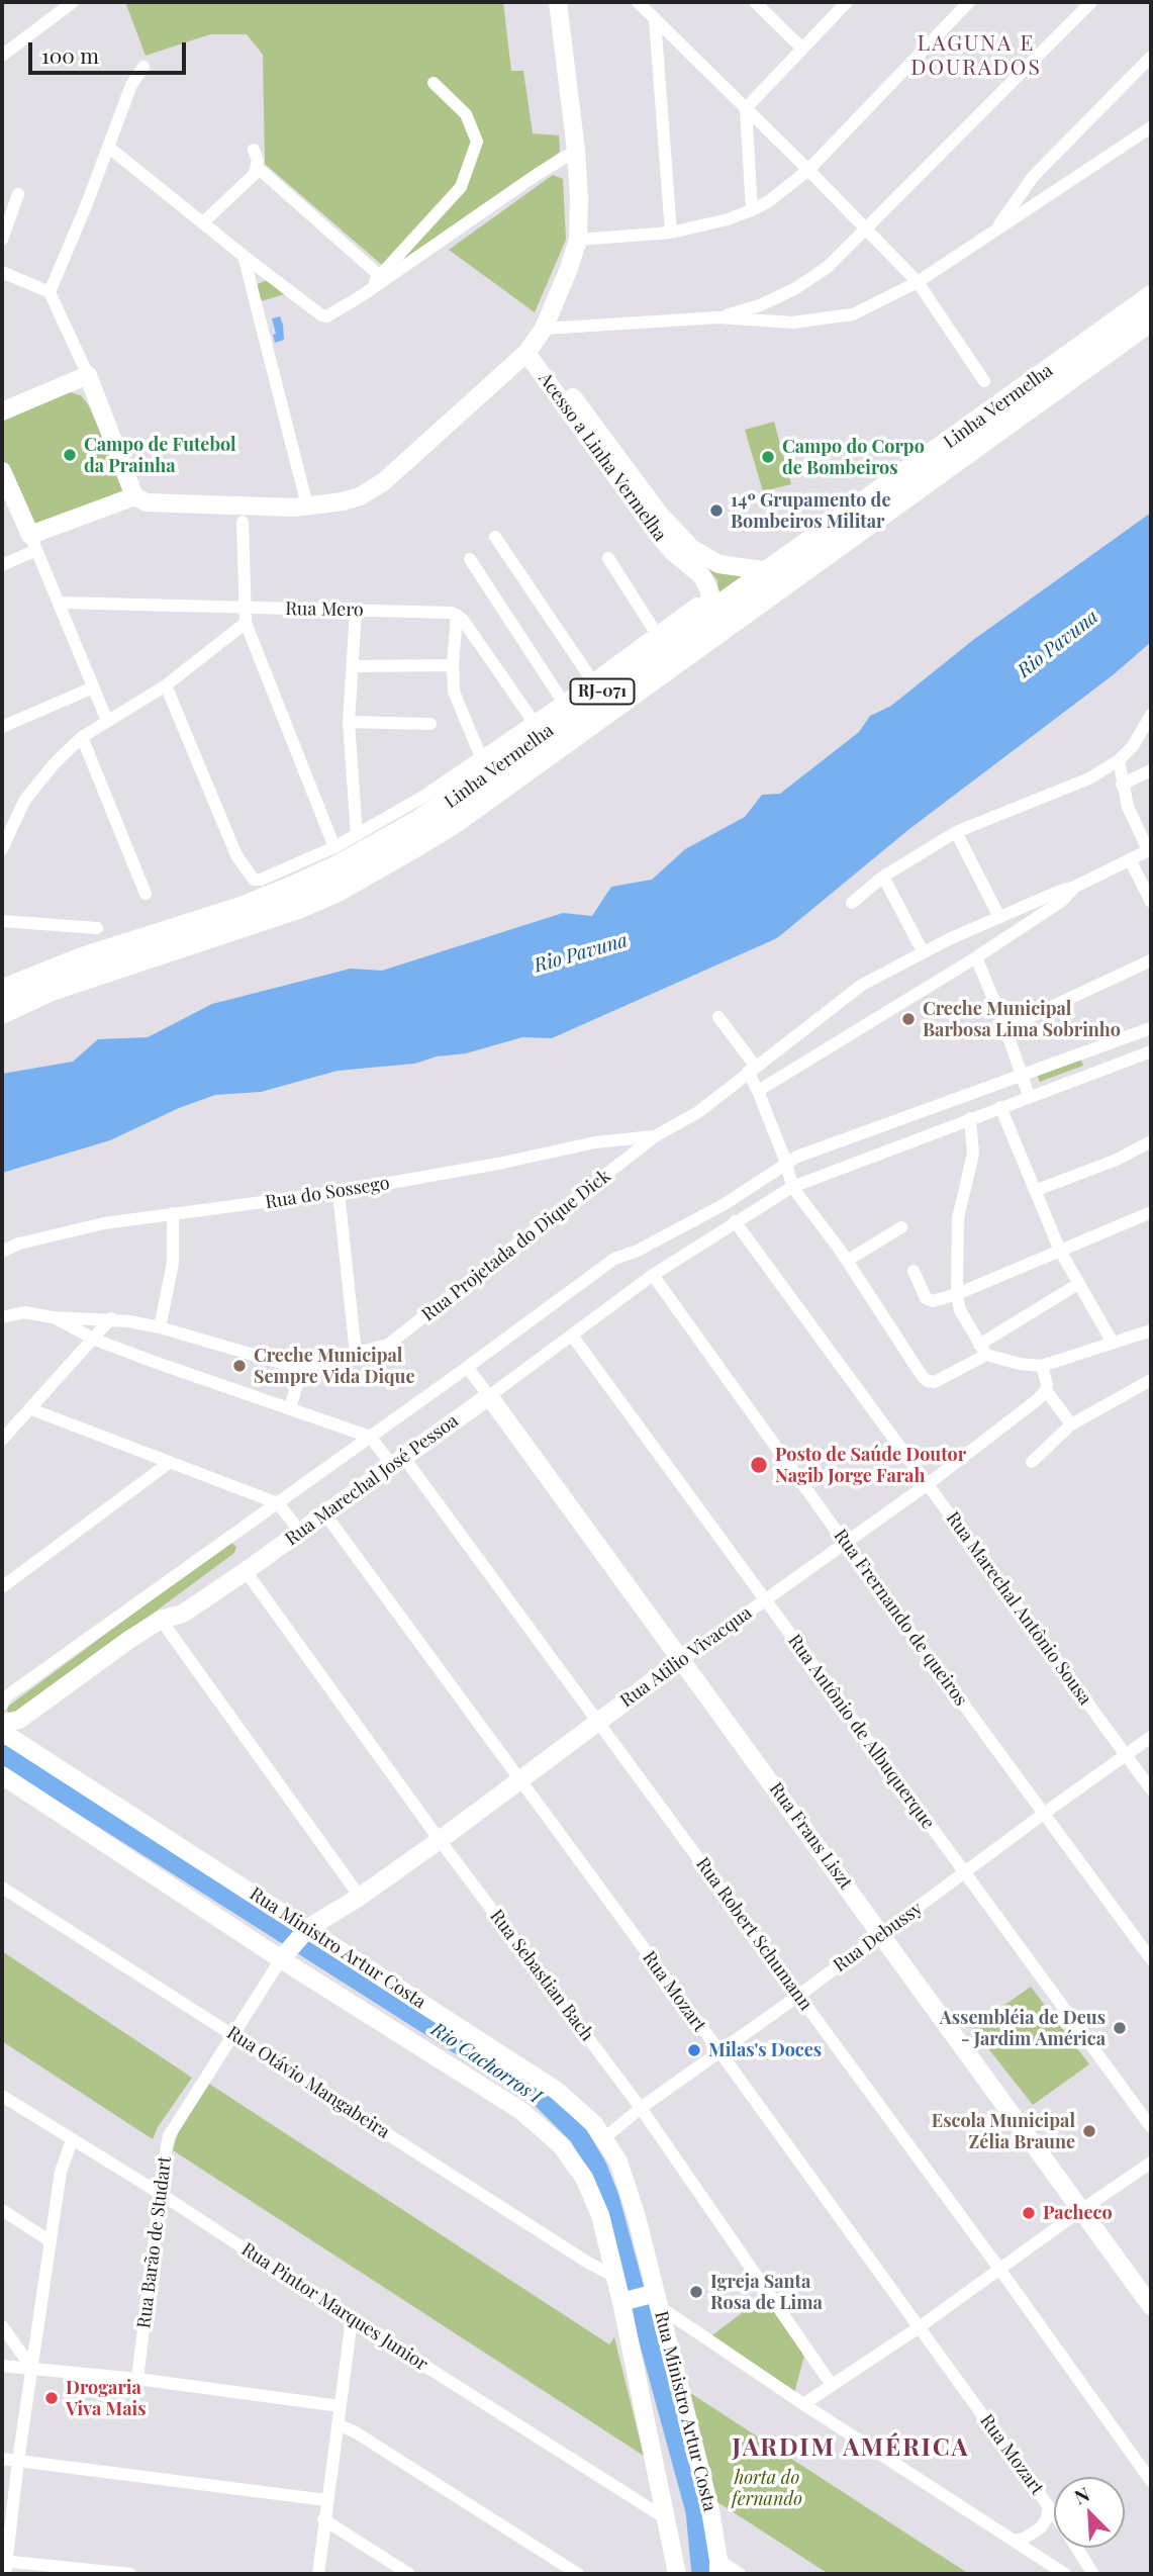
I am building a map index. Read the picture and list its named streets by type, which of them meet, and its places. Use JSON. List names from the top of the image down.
{
  "streets": {
    "highway": ["Linha Vermelha", "RJ-071"],
    "street": [
      "Acesso a Linha Vermelha",
      "Rua Mero",
      "Rua do Sossego",
      "Rua Projetada do Dique Dick",
      "Rua Marechal José Pessoa",
      "Rua Marechal Antônio Sousa",
      "Rua Frernando de queiros",
      "Rua Atilio Vivacqua",
      "Rua Antônio de Albuquerque",
      "Rua Frans Liszt",
      "Rua Robert Schumann",
      "Rua Debussy",
      "Rua Ministro Artur Costa",
      "Rua Sebastian Bach",
      "Rua Mozart",
      "Rua Otávio Mangabeira",
      "Rua Barão de Studart",
      "Rua Pintor Marques Junior"
    ]
  },
  "crossings": [
    ["Linha Vermelha", "Acesso a Linha Vermelha"],
    ["Rua do Sossego", "Rua Projetada do Dique Dick"],
    ["Rua Marechal José Pessoa", "Rua Marechal Antônio Sousa"],
    ["Rua Marechal José Pessoa", "Rua Frernando de queiros"],
    ["Rua Marechal José Pessoa", "Rua Antônio de Albuquerque"],
    ["Rua Marechal José Pessoa", "Rua Frans Liszt"],
    ["Rua Marechal José Pessoa", "Rua Robert Schumann"],
    ["Rua Marechal José Pessoa", "Rua Sebastian Bach"],
    ["Rua Marechal José Pessoa", "Rua Mozart"],
    ["Rua Marechal Antônio Sousa", "Rua Atilio Vivacqua"],
    ["Rua Marechal Antônio Sousa", "Rua Debussy"],
    ["Rua Frernando de queiros", "Rua Atilio Vivacqua"],
    ["Rua Frernando de queiros", "Rua Debussy"],
    ["Rua Atilio Vivacqua", "Rua Antônio de Albuquerque"],
    ["Rua Atilio Vivacqua", "Rua Frans Liszt"],
    ["Rua Atilio Vivacqua", "Rua Robert Schumann"],
    ["Rua Atilio Vivacqua", "Rua Ministro Artur Costa"],
    ["Rua Atilio Vivacqua", "Rua Sebastian Bach"],
    ["Rua Atilio Vivacqua", "Rua Mozart"],
    ["Rua Atilio Vivacqua", "Rua Barão de Studart"],
    ["Rua Antônio de Albuquerque", "Rua Debussy"],
    ["Rua Frans Liszt", "Rua Debussy"],
    ["Rua Robert Schumann", "Rua Debussy"],
    ["Rua Debussy", "Rua Ministro Artur Costa"],
    ["Rua Debussy", "Rua Sebastian Bach"],
    ["Rua Debussy", "Rua Mozart"],
    ["Rua Ministro Artur Costa", "Rua Otávio Mangabeira"],
    ["Rua Ministro Artur Costa", "Rua Barão de Studart"],
    ["Rua Ministro Artur Costa", "Rua Pintor Marques Junior"],
    ["Rua Otávio Mangabeira", "Rua Barão de Studart"],
    ["Rua Barão de Studart", "Rua Pintor Marques Junior"]
  ],
  "districts": ["LAGUNA E DOURADOS", "JARDIM AMÉRICA"],
  "water": ["Rio Pavuna", "Rio Cachorros I"],
  "parks": ["horta do fernando"],
  "places": [
    "Campo de Futebol da Prainha",
    "Campo do Corpo de Bombeiros",
    "14º Grupamento de Bombeiros Militar",
    "Creche Municipal Barbosa Lima Sobrinho",
    "Creche Municipal Sempre Vida Dique",
    "Posto de Saúde Doutor Nagib Jorge Farah",
    "Assembléia de Deus - Jardim América",
    "Milas's Doces",
    "Escola Municipal Zélia Braune",
    "Pacheco",
    "Igreja Santa Rosa de Lima",
    "Drogaria Viva Mais"
  ],
  "scale_bar": "100 m",
  "north": "top left"
}
